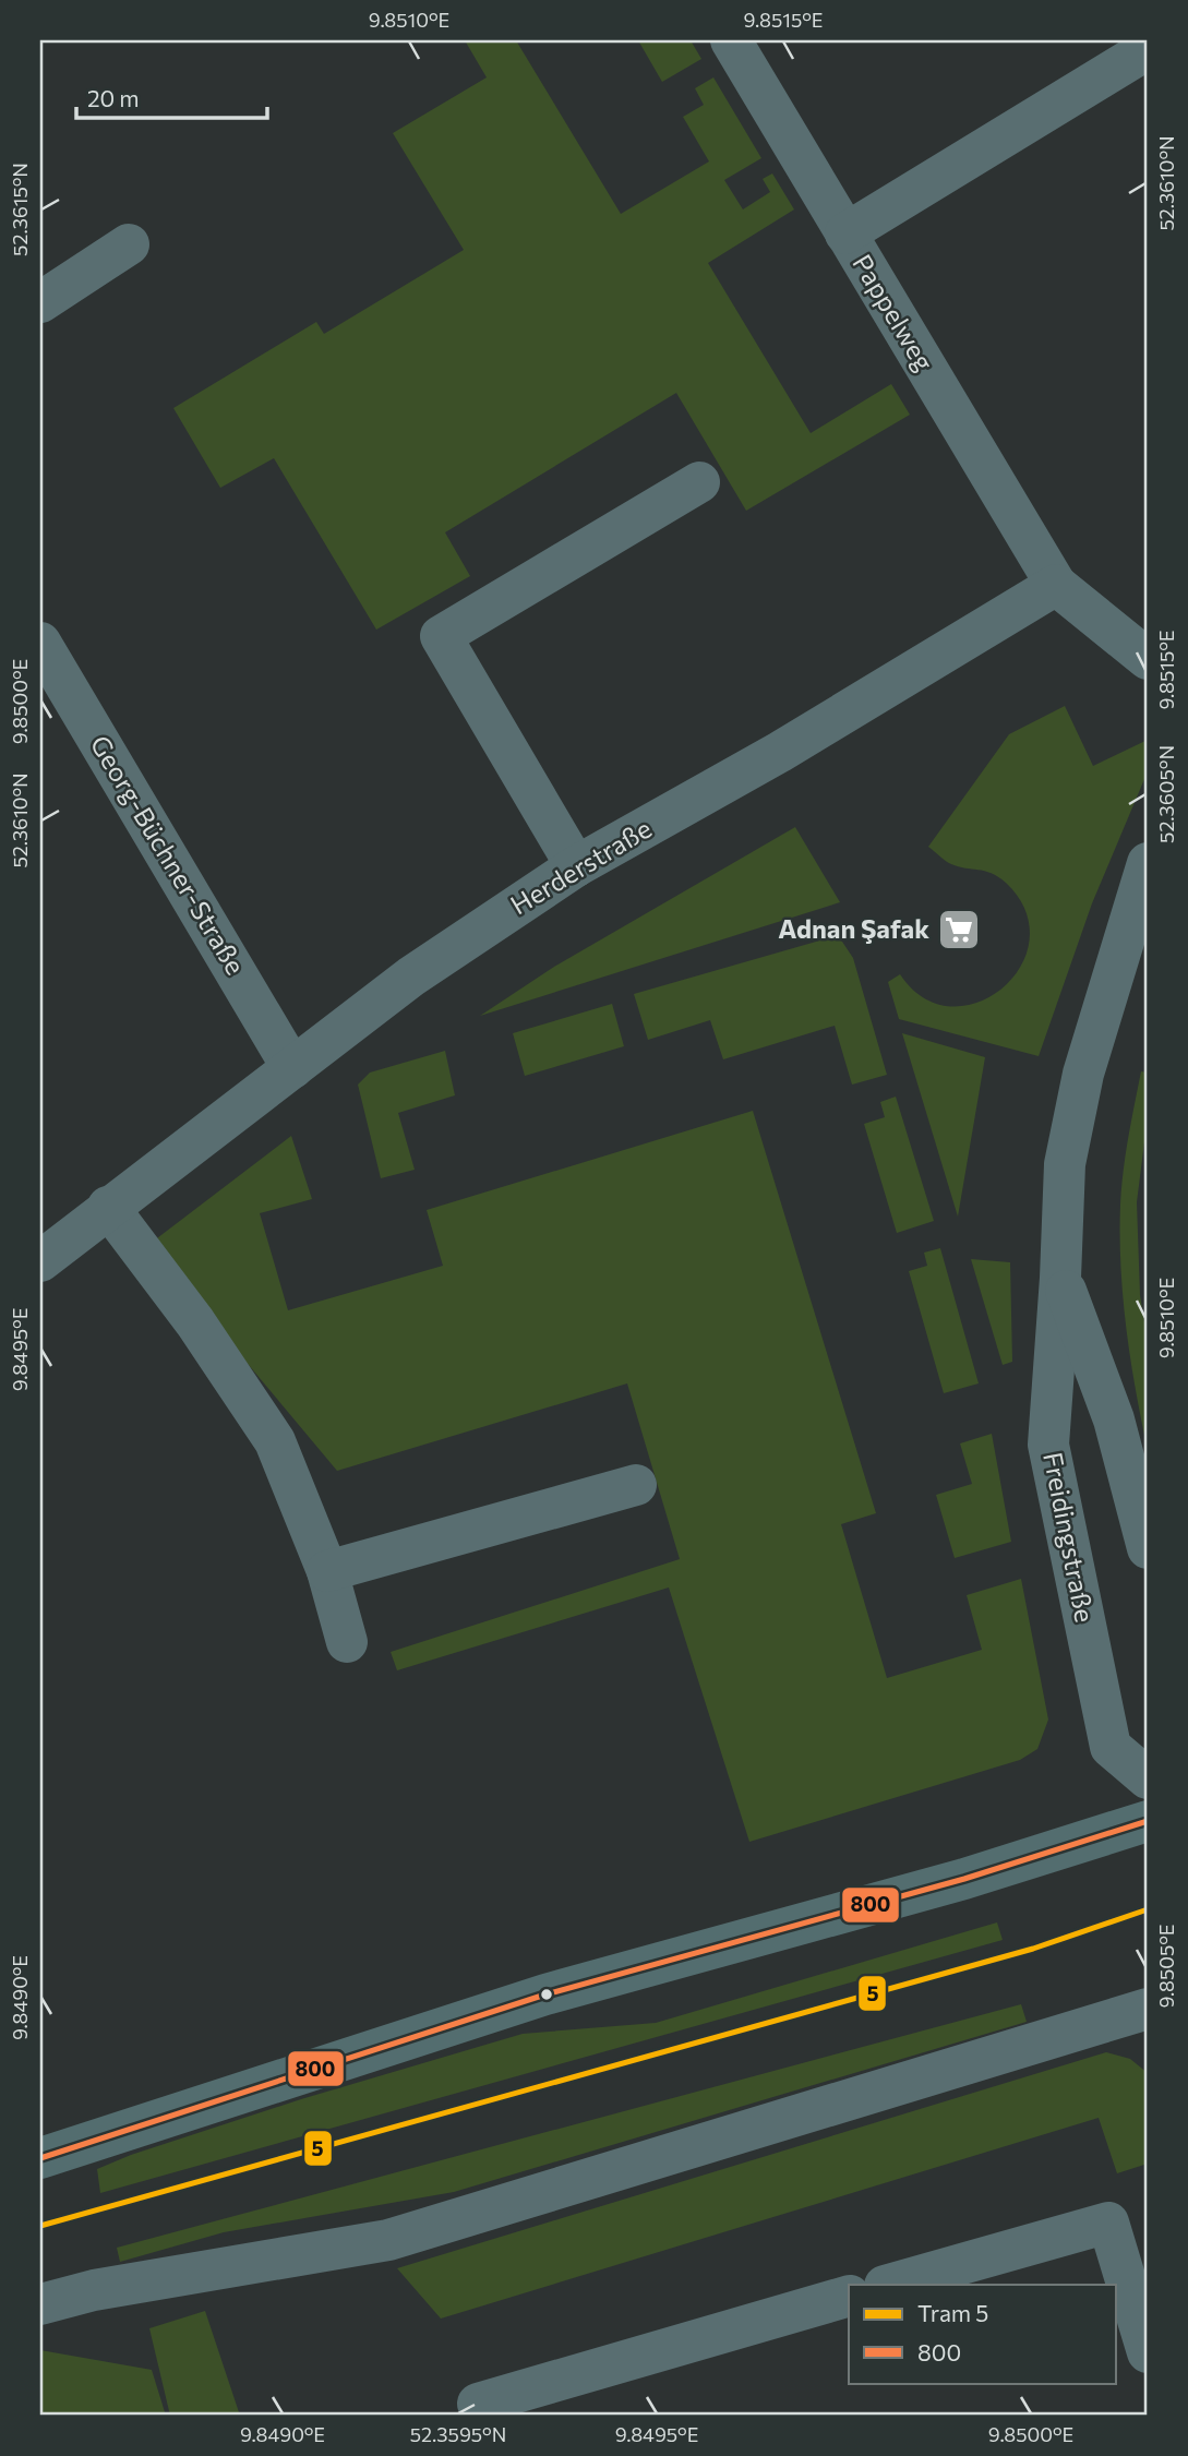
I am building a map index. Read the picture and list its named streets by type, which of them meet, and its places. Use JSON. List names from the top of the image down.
{
  "streets": {
    "street": [
      "Pappelweg",
      "Georg-Büchner-Straße",
      "Herderstraße",
      "Freidingstraße"
    ]
  },
  "crossings": [
    ["Pappelweg", "Herderstraße"],
    ["Georg-Büchner-Straße", "Herderstraße"]
  ],
  "places": {
    "supermarket": ["Adnan Şafak"]
  },
  "lines": ["transit line 800", "tram line 5"],
  "legend": ["Tram 5", "800"],
  "scale_bar": "20 m",
  "coordinates": [
    "9.8510°E",
    "9.8515°E",
    "52.3610°N",
    "52.3615°N",
    "9.8500°E",
    "52.3605°N",
    "9.8495°E",
    "9.8505°E",
    "9.8490°E",
    "52.3595°N"
  ]
}
